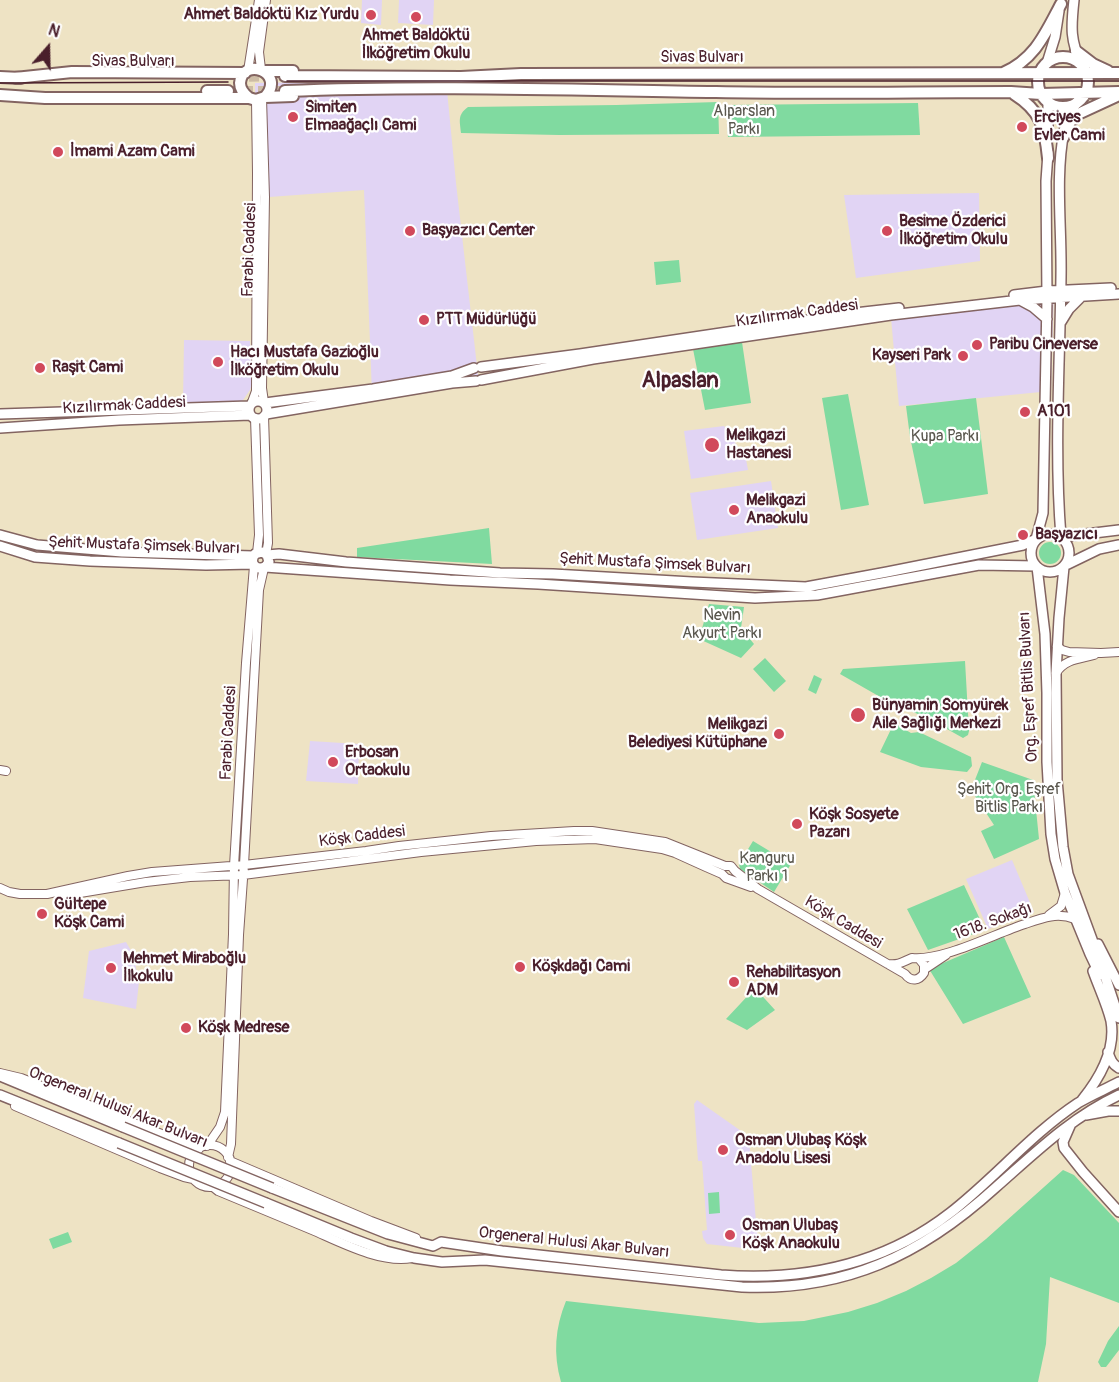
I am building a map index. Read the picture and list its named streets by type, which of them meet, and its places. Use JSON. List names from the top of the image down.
{
  "streets": {
    "highway": ["Sivas Bulvarı"],
    "main road": [
      "Kızılırmak Caddesi",
      "Şehit Mustafa Şimsek Bulvarı",
      "Org. Eşref Bitlis Bulvarı",
      "Orgeneral Hulusi Akar Bulvarı"
    ],
    "street": ["Farabi Caddesi", "Köşk Caddesi", "1618. Sokağı"]
  },
  "crossings": [
    ["Farabi Caddesi", "Kızılırmak Caddesi"],
    ["Farabi Caddesi", "Şehit Mustafa Şimsek Bulvarı"],
    ["Farabi Caddesi", "Köşk Caddesi"],
    ["Şehit Mustafa Şimsek Bulvarı", "Org. Eşref Bitlis Bulvarı"],
    ["Org. Eşref Bitlis Bulvarı", "1618. Sokağı"],
    ["Köşk Caddesi", "1618. Sokağı"]
  ],
  "districts": ["Alpaslan"],
  "parks": [
    "Alparslan Parkı",
    "Kupa Parkı",
    "Nevin Akyurt Parkı",
    "Şehit Org. Eşref Bitlis Parkı",
    "Kanguru Parkı 1"
  ],
  "places": [
    "Ahmet Baldöktü Kız Yurdu",
    "Ahmet Baldöktü İlköğretim Okulu",
    "Simiten Elmaağaçlı Cami",
    "Erciyes Evler Cami",
    "İmami Azam Cami",
    "Başyazıcı Center",
    "Besime Özderici İlköğretim Okulu",
    "PTT Müdürlüğü",
    "Paribu Cineverse",
    "Kayseri Park",
    "Hacı Mustafa Gazioğlu İlköğretim Okulu",
    "Raşit Cami",
    "A101",
    "Melikgazi Hastanesi",
    "Melikgazi Anaokulu",
    "Başyazıcı",
    "Bünyamin Somyürek Aile Sağlığı Merkezi",
    "Melikgazi Belediyesi Kütüphane",
    "Erbosan Ortaokulu",
    "Köşk Sosyete Pazarı",
    "Gültepe Köşk Cami",
    "Köşkdağı Cami",
    "Mehmet Miraboğlu İlkokulu",
    "Rehabilitasyon ADM",
    "Köşk Medrese",
    "Osman Ulubaş Köşk Anadolu Lisesi",
    "Osman Ulubaş Köşk Anaokulu"
  ],
  "north": "top"
}
